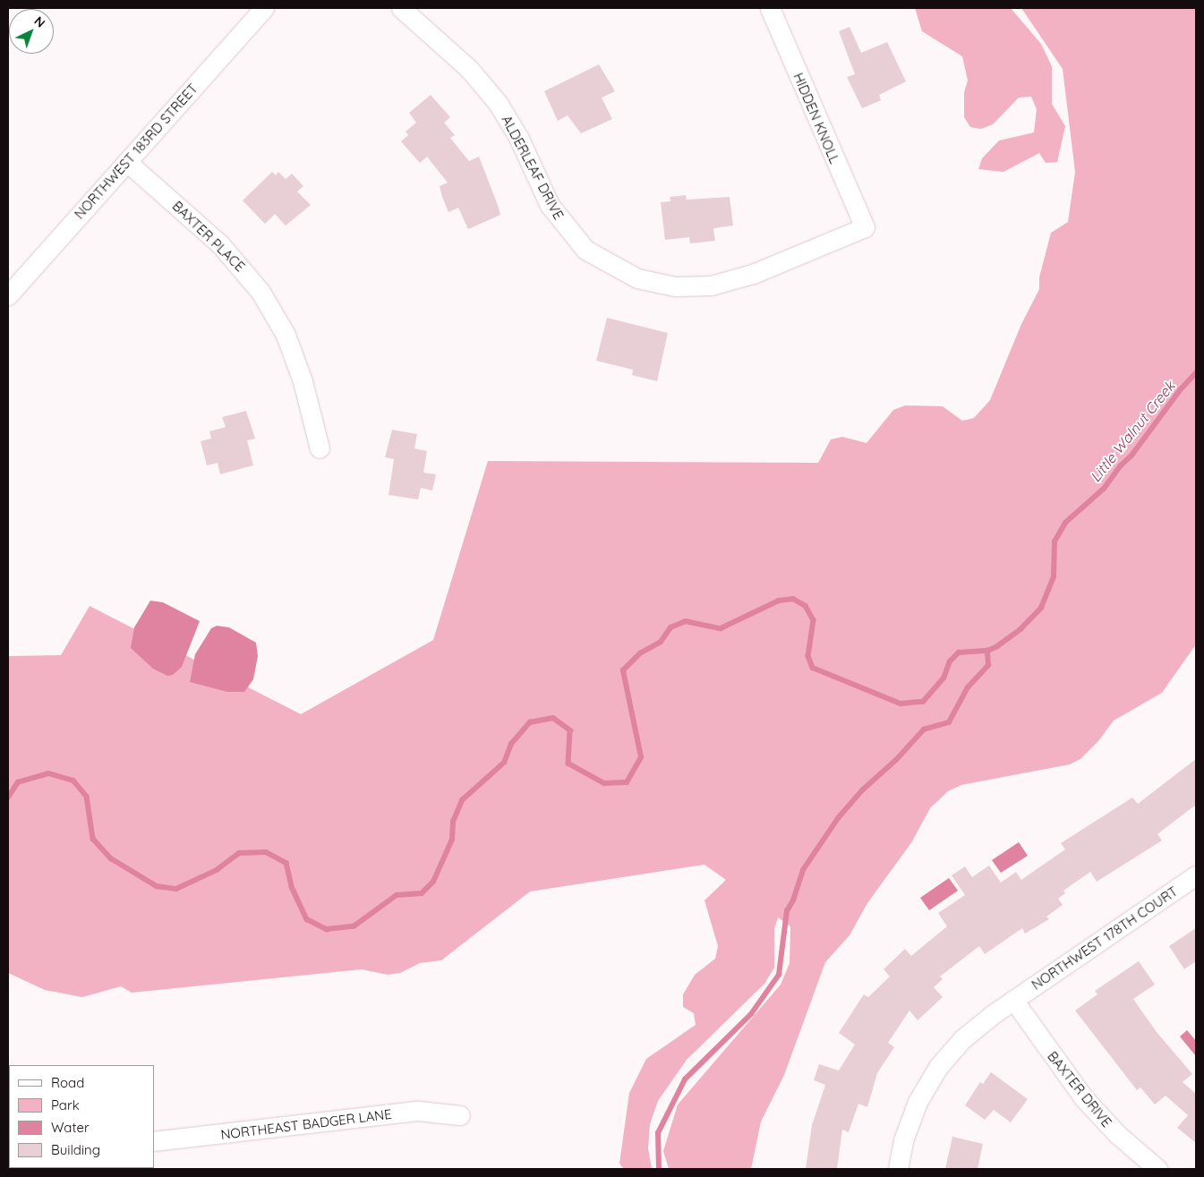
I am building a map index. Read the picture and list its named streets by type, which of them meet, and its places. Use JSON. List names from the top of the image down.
{
  "streets": {
    "street": [
      "HIDDEN KNOLL",
      "NORTHWEST 183RD STREET",
      "ALDERLEAF DRIVE",
      "BAXTER PLACE",
      "NORTHWEST 178TH COURT",
      "BAXTER DRIVE",
      "NORTHEAST BADGER LANE"
    ]
  },
  "crossings": [
    ["HIDDEN KNOLL", "ALDERLEAF DRIVE"],
    ["NORTHWEST 183RD STREET", "BAXTER PLACE"],
    ["NORTHWEST 178TH COURT", "BAXTER DRIVE"]
  ],
  "water": ["Little Walnut Creek"],
  "legend": [
    "Road",
    "Park",
    "Water",
    "Building"
  ],
  "north": "top right"
}
